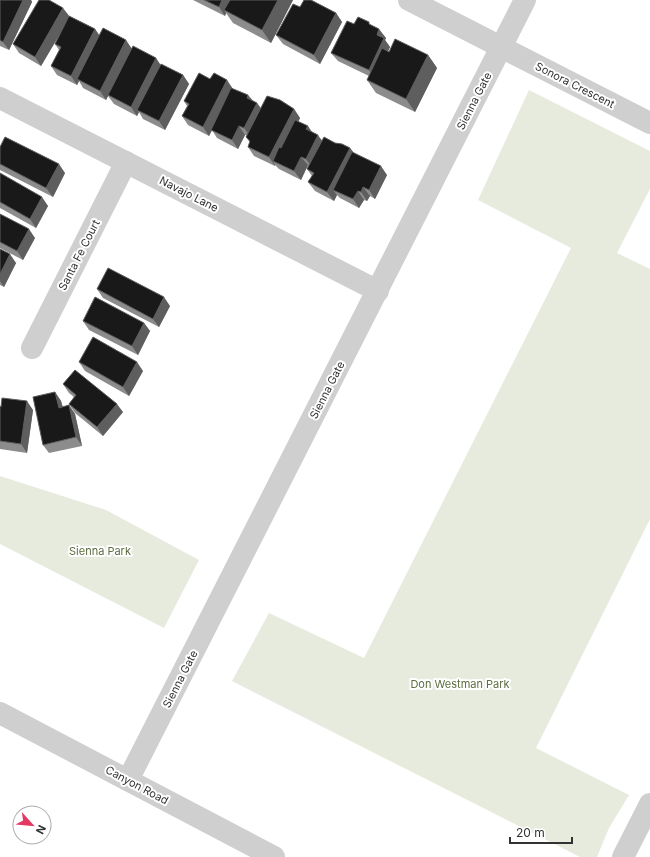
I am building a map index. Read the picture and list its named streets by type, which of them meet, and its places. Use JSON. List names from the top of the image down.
{
  "streets": {
    "street": [
      "Sonora Crescent",
      "Sienna Gate",
      "Navajo Lane",
      "Santa Fe Court",
      "Canyon Road"
    ]
  },
  "crossings": [
    ["Sonora Crescent", "Sienna Gate"],
    ["Sienna Gate", "Navajo Lane"],
    ["Sienna Gate", "Canyon Road"],
    ["Navajo Lane", "Santa Fe Court"]
  ],
  "parks": ["Sienna Park", "Don Westman Park"],
  "scale_bar": "20 m",
  "north": "bottom right"
}
